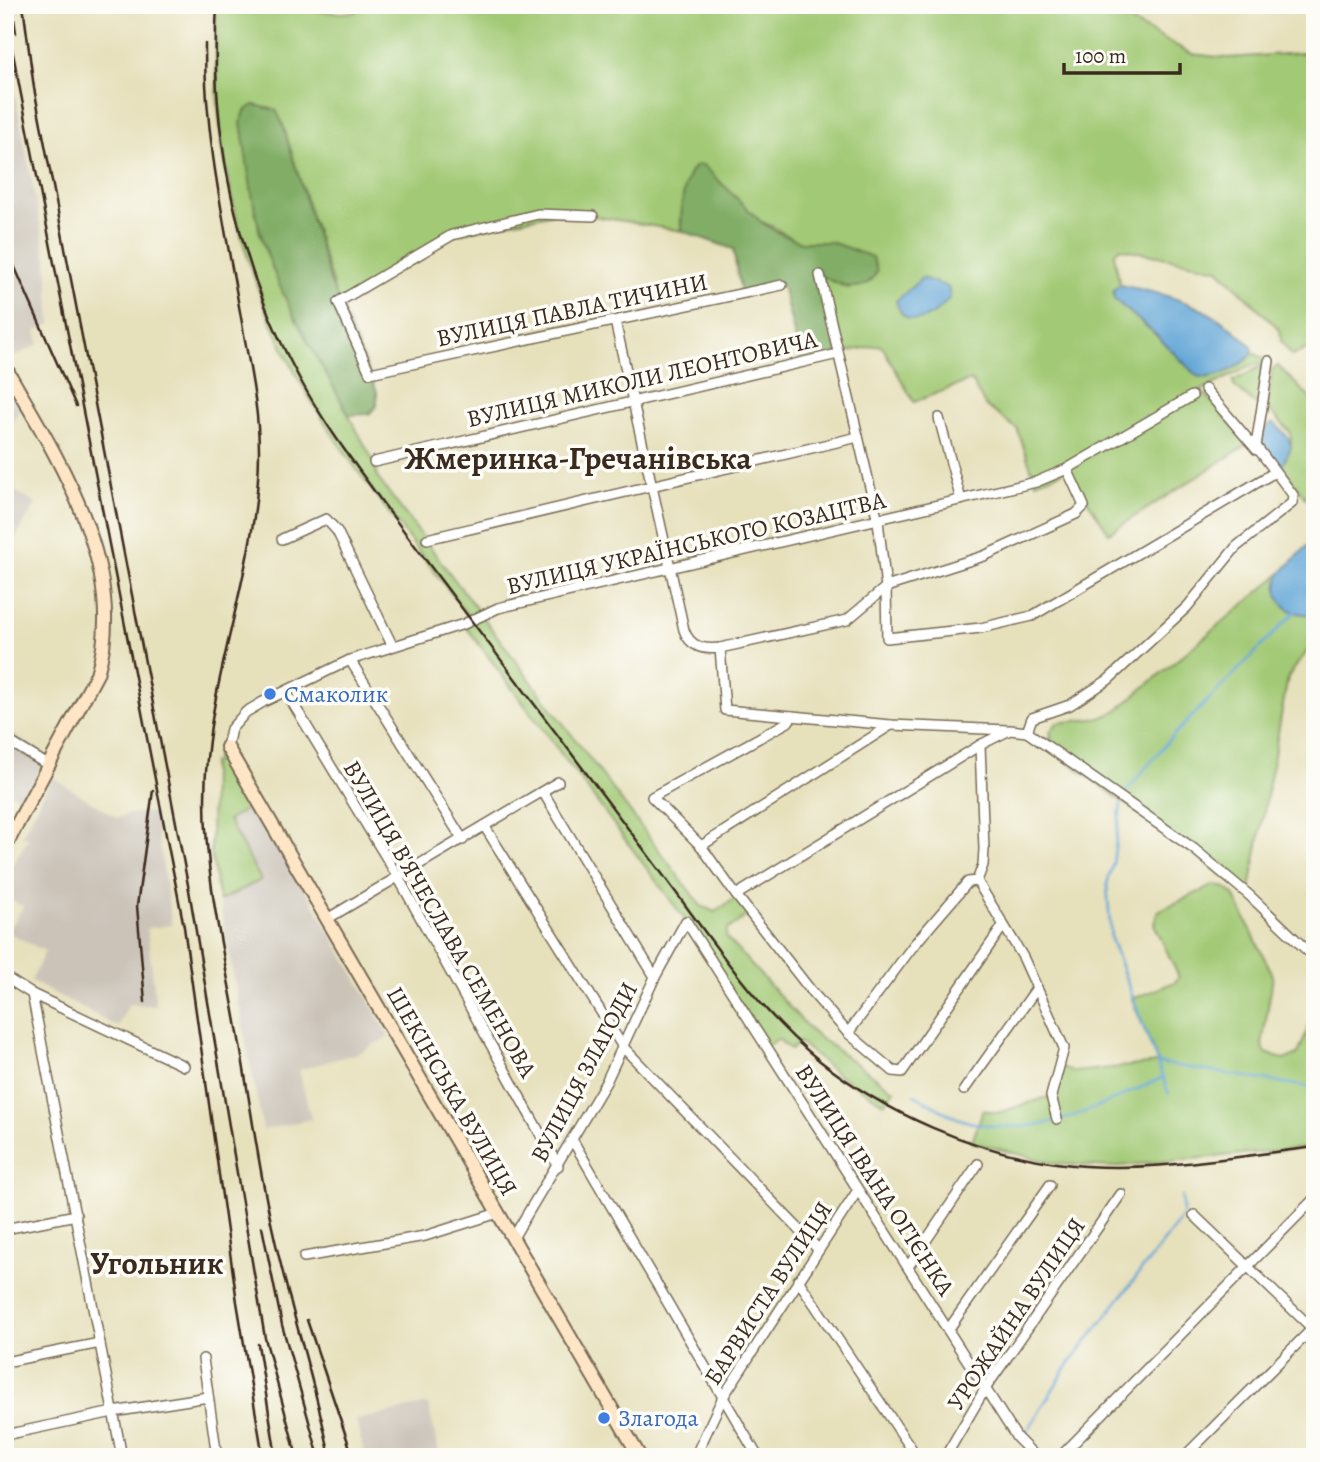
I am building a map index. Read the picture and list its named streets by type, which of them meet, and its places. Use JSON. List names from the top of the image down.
{
  "streets": {
    "street": [
      "ВУЛИЦЯ ПАВЛА ТИЧИНИ",
      "ВУЛИЦЯ МИКОЛИ ЛЕОНТОВИЧА",
      "ВУЛИЦЯ УКРАЇНСЬКОГО КОЗАЦТВА",
      "ВУЛИЦЯ В'ЯЧЕСЛАВА СЕМЕНОВА",
      "ВУЛИЦЯ ЗЛАГОДИ",
      "ШЕКІНСЬКА ВУЛИЦЯ",
      "ВУЛИЦЯ ІВАНА ОГІЄНКА",
      "БАРВИСТА ВУЛИЦЯ",
      "УРОЖАЙНА ВУЛИЦЯ"
    ]
  },
  "crossings": [
    ["ВУЛИЦЯ УКРАЇНСЬКОГО КОЗАЦТВА", "ВУЛИЦЯ В'ЯЧЕСЛАВА СЕМЕНОВА"],
    ["ВУЛИЦЯ УКРАЇНСЬКОГО КОЗАЦТВА", "ШЕКІНСЬКА ВУЛИЦЯ"],
    ["ВУЛИЦЯ В'ЯЧЕСЛАВА СЕМЕНОВА", "ВУЛИЦЯ ЗЛАГОДИ"],
    ["ВУЛИЦЯ ЗЛАГОДИ", "ШЕКІНСЬКА ВУЛИЦЯ"],
    ["ВУЛИЦЯ ЗЛАГОДИ", "ВУЛИЦЯ ІВАНА ОГІЄНКА"],
    ["ВУЛИЦЯ ІВАНА ОГІЄНКА", "БАРВИСТА ВУЛИЦЯ"],
    ["ВУЛИЦЯ ІВАНА ОГІЄНКА", "УРОЖАЙНА ВУЛИЦЯ"]
  ],
  "districts": ["Жмеринка-Гречанівська", "Угольник"],
  "places": ["Смаколик", "Злагода"],
  "scale_bar": "100 m"
}
